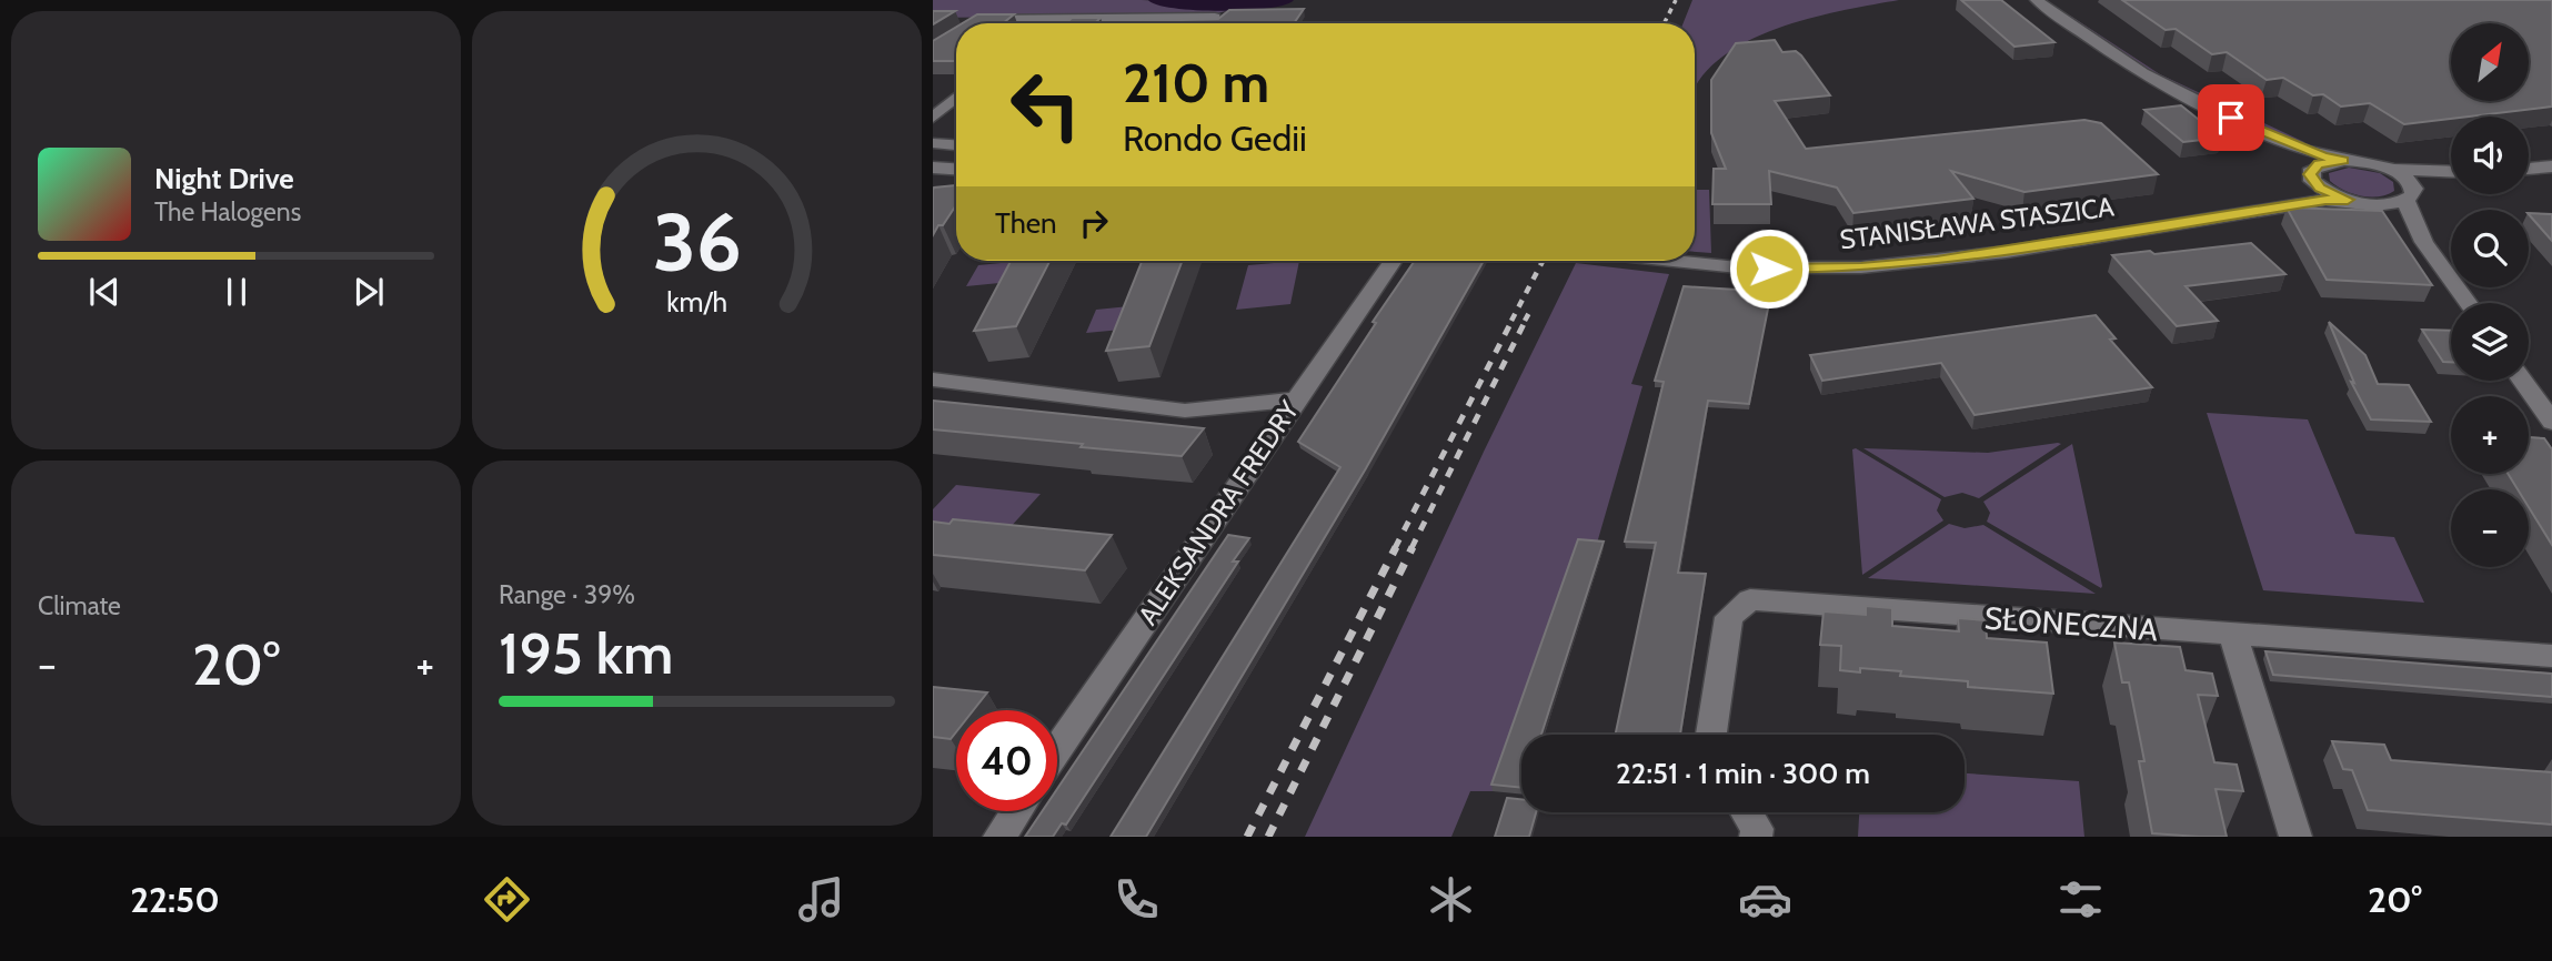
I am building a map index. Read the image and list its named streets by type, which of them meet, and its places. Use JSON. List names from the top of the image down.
{
  "streets": {
    "street": ["STANISŁAWA STASZICA", "ALEKSANDRA FREDRY", "SŁONECZNA"]
  },
  "north": "top right",
  "page": {
    "map_buttons": ["+", "−"],
    "turn": ["210 m", "Rondo Gedii"],
    "song": ["Night Drive", "The Halogens"],
    "then": "Then",
    "tile": [
      "Climate",
      ["Range · 39%", "195 km"]
    ],
    "heat": ["−", "20°", "+"],
    "limit": "40",
    "trip": "22:51 · 1 min · 300 m",
    "tabs": ["22:50", "20°"],
    "gauge": ["36", "km/h"]
  }
}
